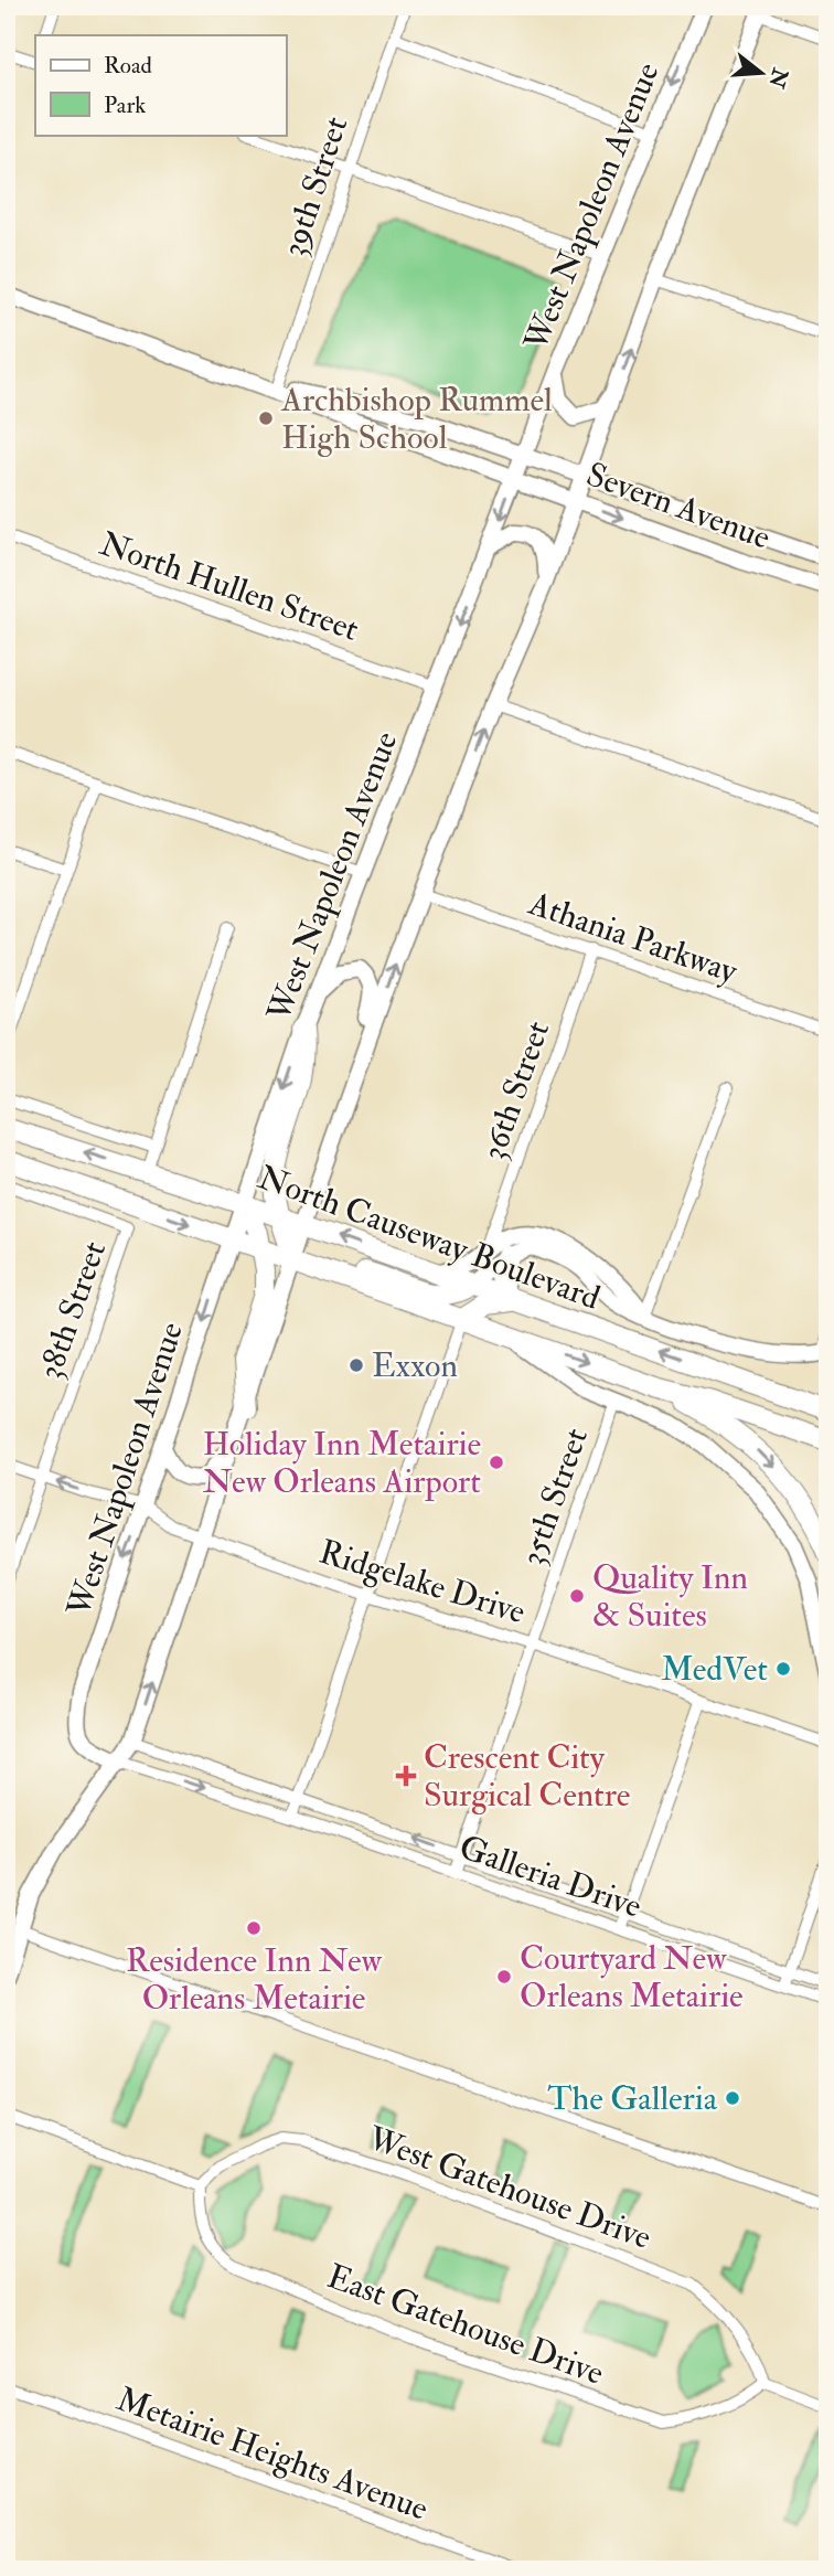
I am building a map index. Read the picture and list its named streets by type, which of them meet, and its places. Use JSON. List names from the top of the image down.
{
  "streets": {
    "highway": ["North Causeway Boulevard"],
    "street": [
      "39th Street",
      "West Napoleon Avenue",
      "Severn Avenue",
      "North Hullen Street",
      "Athania Parkway",
      "36th Street",
      "38th Street",
      "35th Street",
      "Ridgelake Drive",
      "Galleria Drive",
      "West Gatehouse Drive",
      "East Gatehouse Drive",
      "Metairie Heights Avenue"
    ]
  },
  "crossings": [
    ["39th Street", "Severn Avenue"],
    ["West Napoleon Avenue", "Severn Avenue"],
    ["West Napoleon Avenue", "North Hullen Street"],
    ["West Napoleon Avenue", "North Causeway Boulevard"],
    ["West Napoleon Avenue", "Ridgelake Drive"],
    ["West Napoleon Avenue", "Galleria Drive"],
    ["Athania Parkway", "36th Street"],
    ["38th Street", "Ridgelake Drive"],
    ["35th Street", "Ridgelake Drive"],
    ["35th Street", "Galleria Drive"],
    ["West Gatehouse Drive", "East Gatehouse Drive"]
  ],
  "places": {
    "other": [
      "Archbishop Rummel High School",
      "Exxon",
      "Holiday Inn Metairie New Orleans Airport",
      "Quality Inn & Suites",
      "MedVet",
      "Residence Inn New Orleans Metairie",
      "Courtyard New Orleans Metairie",
      "The Galleria"
    ],
    "health": ["Crescent City Surgical Centre"]
  },
  "legend": ["Road", "Park"],
  "north": "right"
}
